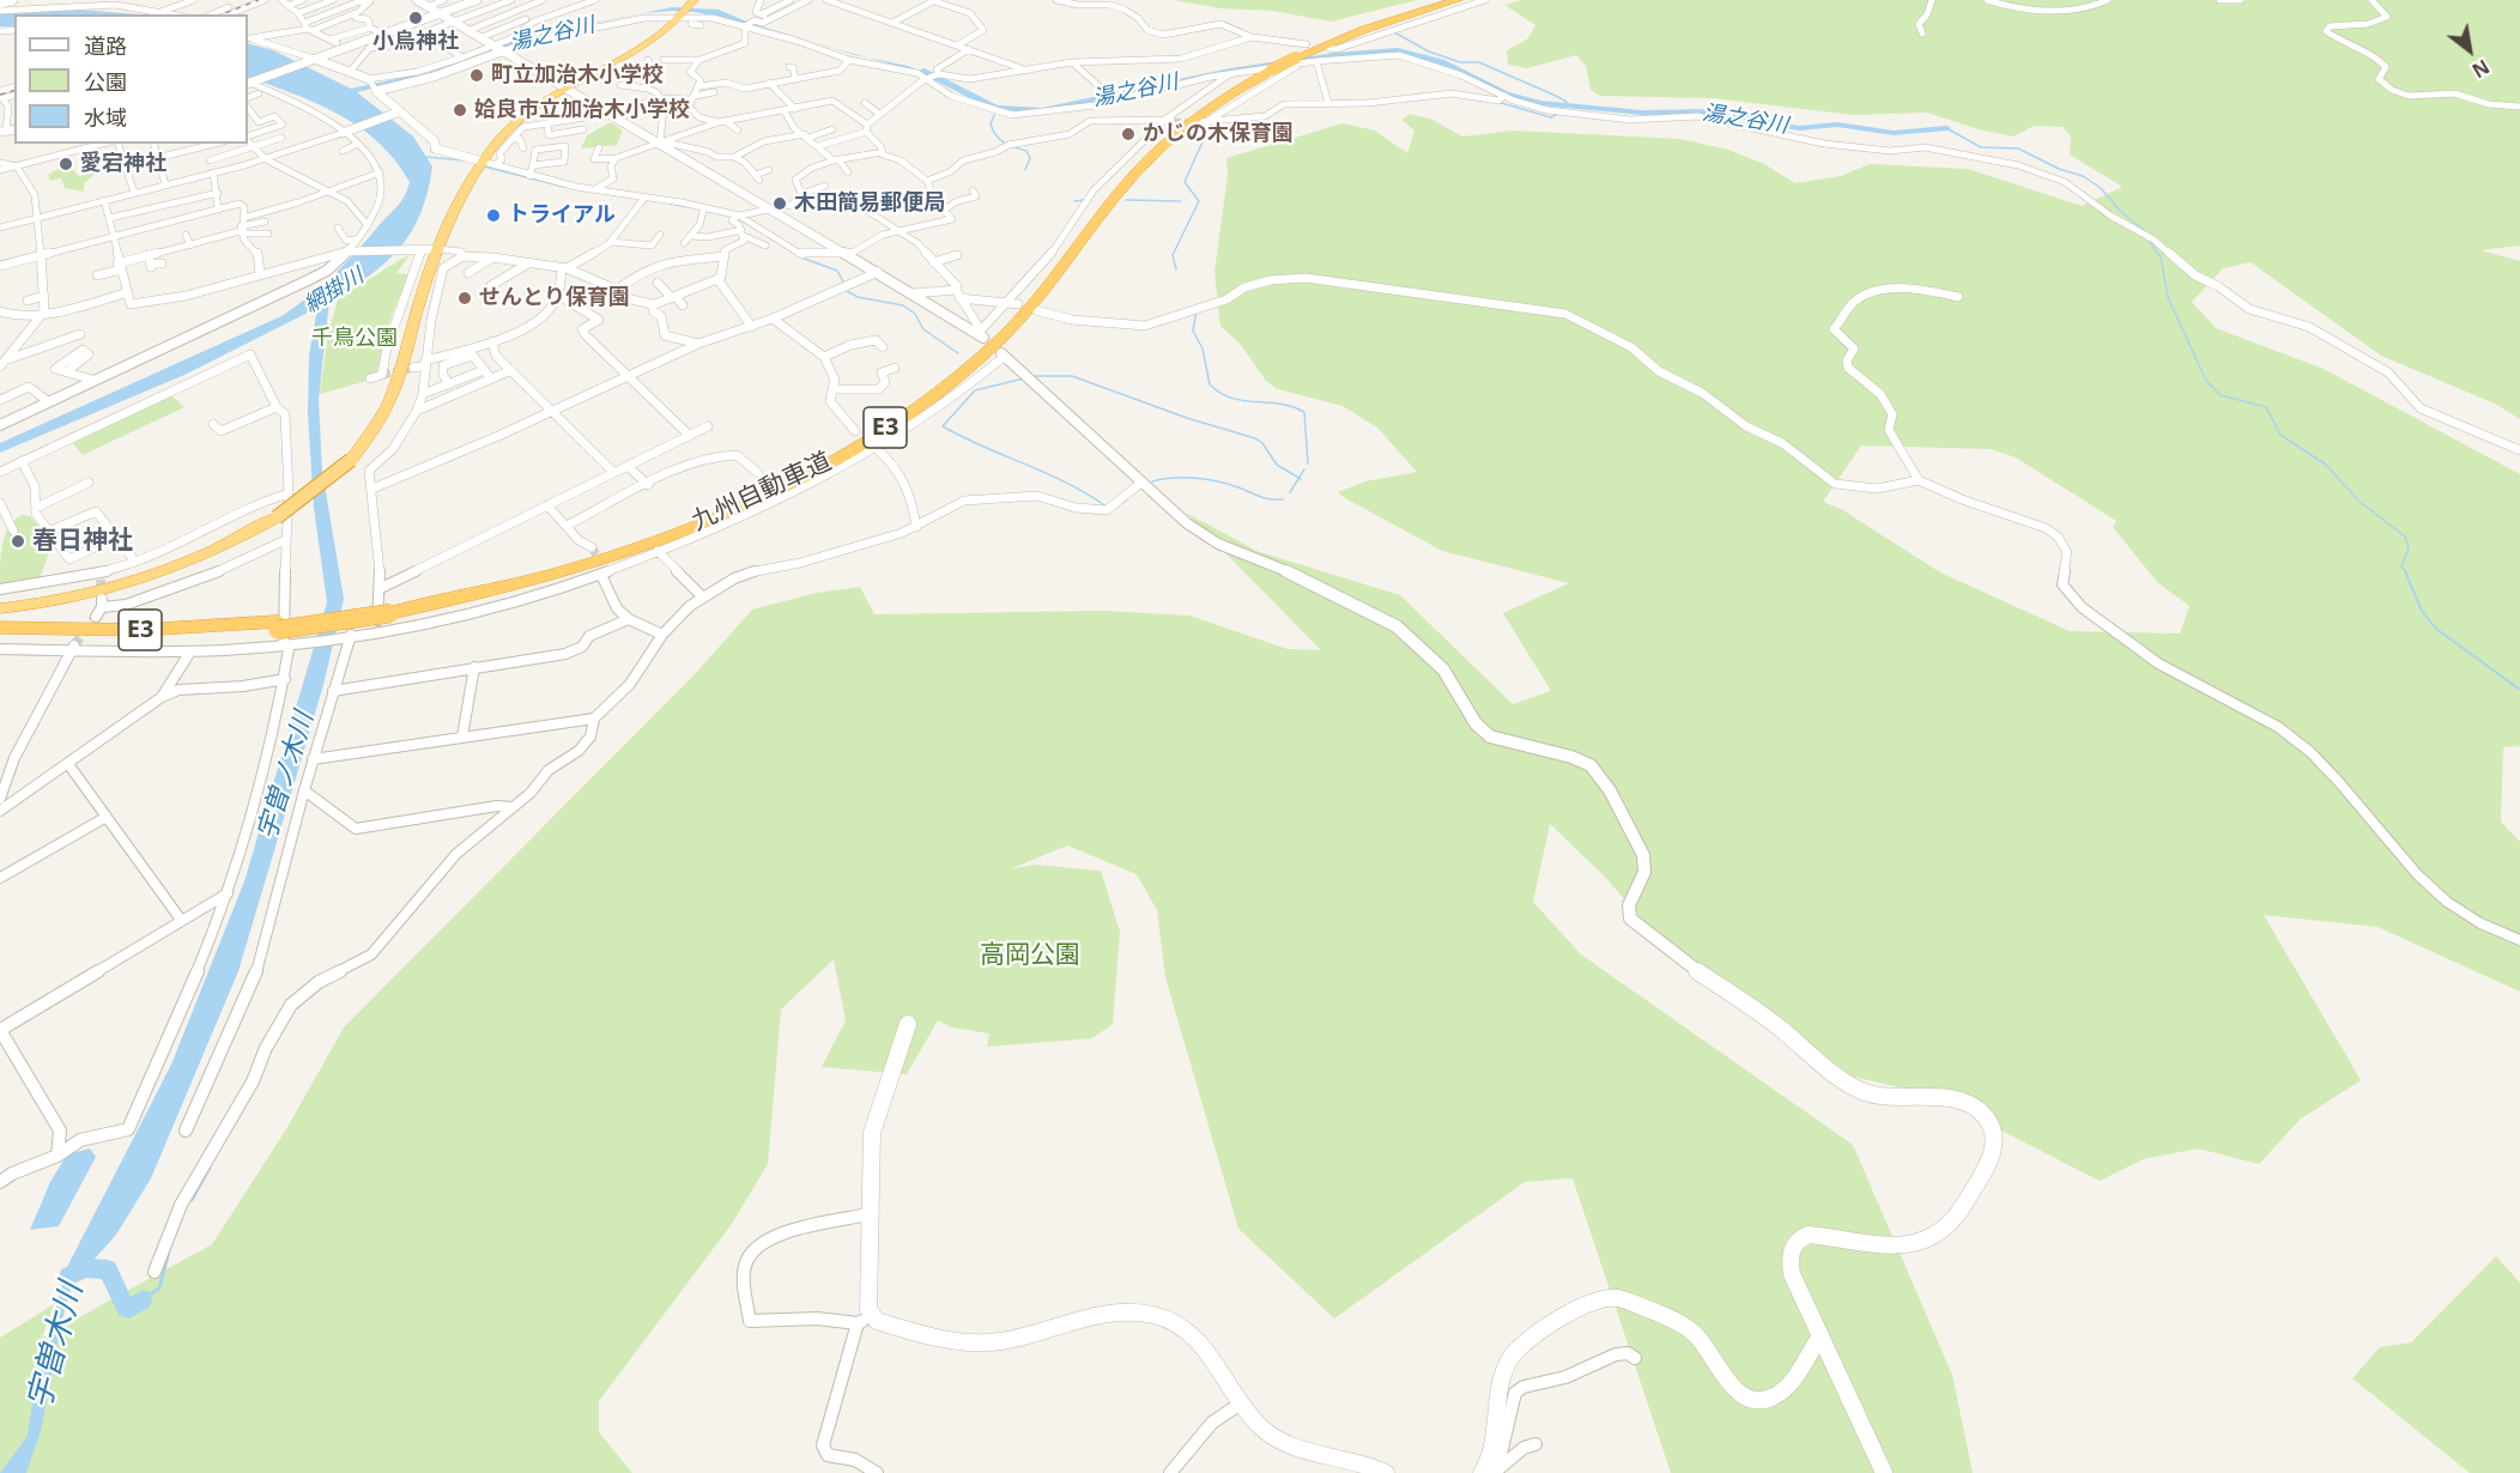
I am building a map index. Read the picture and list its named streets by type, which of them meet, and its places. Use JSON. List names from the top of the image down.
{
  "streets": {
    "highway": ["E3", "九州自動車道"]
  },
  "water": [
    "湯之谷川",
    "網掛川",
    "宇曽ノ木川",
    "宇曽木川"
  ],
  "parks": ["千鳥公園", "高岡公園"],
  "places": [
    "小烏神社",
    "町立加治木小学校",
    "姶良市立加治木小学校",
    "かじの木保育園",
    "愛宕神社",
    "木田簡易郵便局",
    "トライアル",
    "せんとり保育園",
    "春日神社"
  ],
  "legend": ["道路", "公園", "水域"],
  "north": "bottom right"
}
